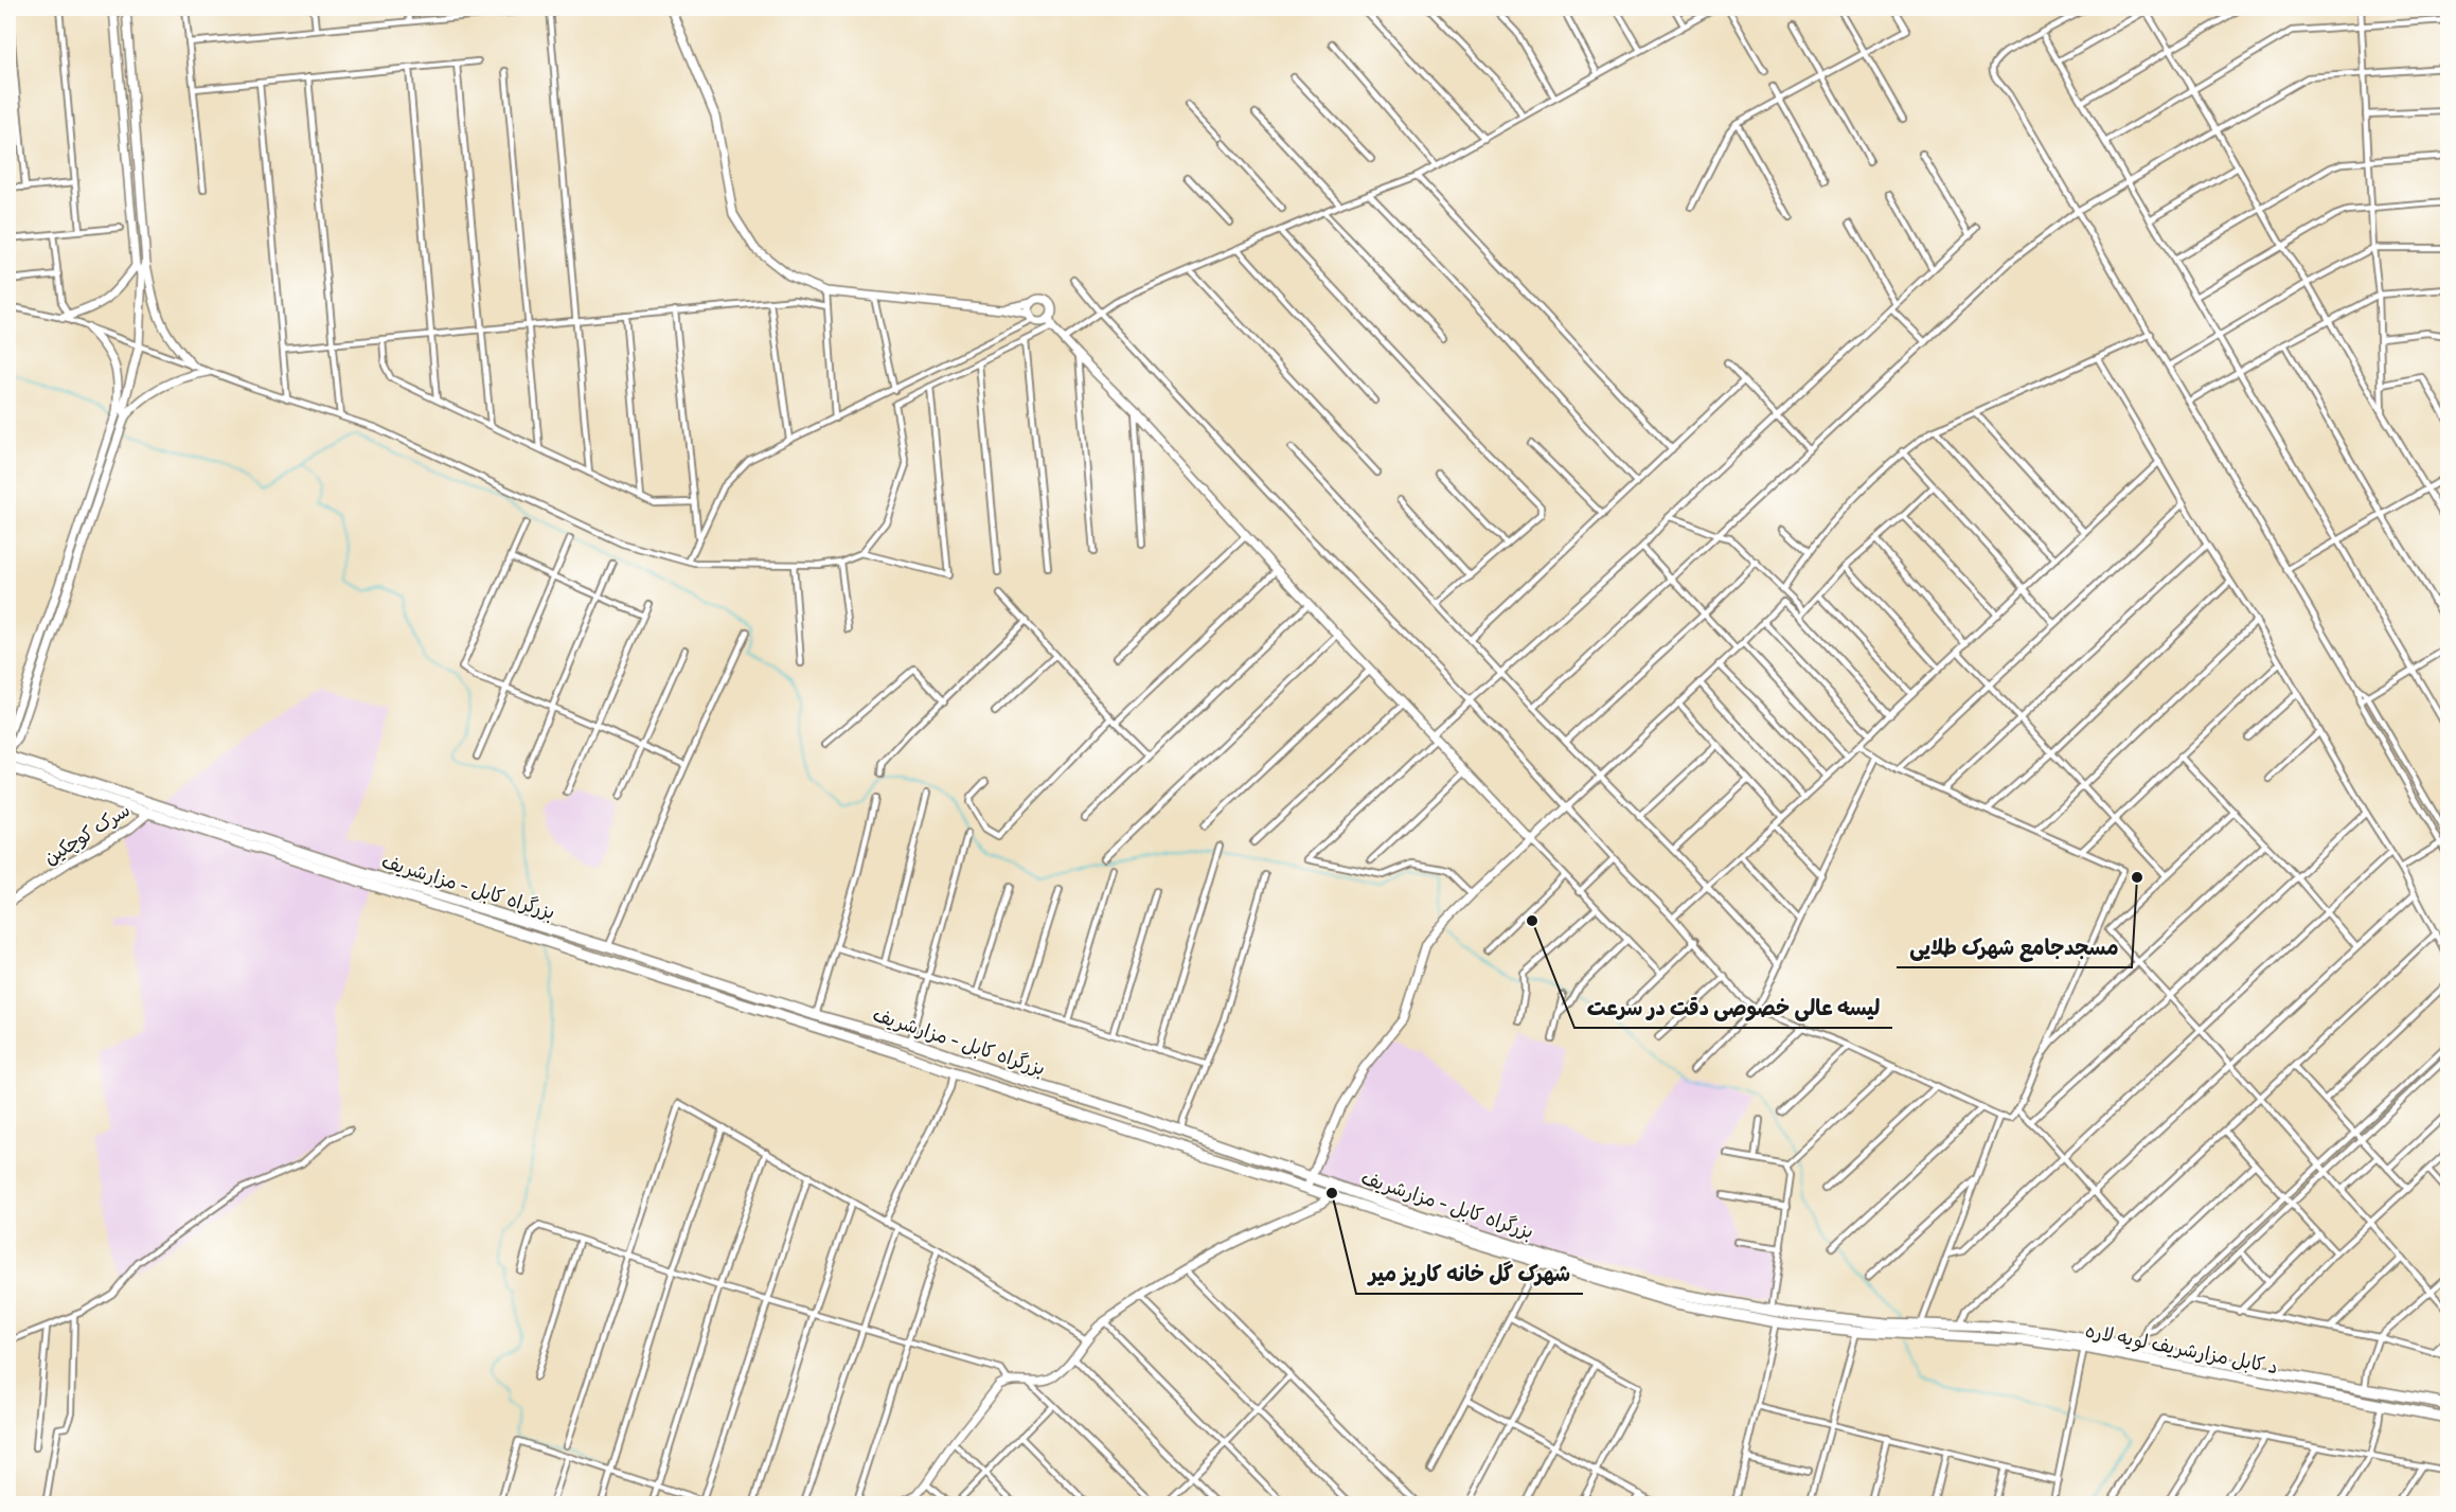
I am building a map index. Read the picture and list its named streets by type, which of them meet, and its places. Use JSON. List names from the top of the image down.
{
  "streets": {
    "highway": ["بزرگراه کابل - مزارشریف", "د کابل مزارشریف لویه لاره"],
    "street": ["سرک کوچکین"]
  },
  "crossings": [
    ["سرک کوچکین", "بزرگراه کابل - مزارشریف"],
    ["بزرگراه کابل - مزارشریف", "د کابل مزارشریف لویه لاره"]
  ],
  "places": ["مسجدجامع شهرک طلایی", "لیسه عالی خصوصی دقت در سرعت", "شهرک گل خانه کاریز میر"]
}
